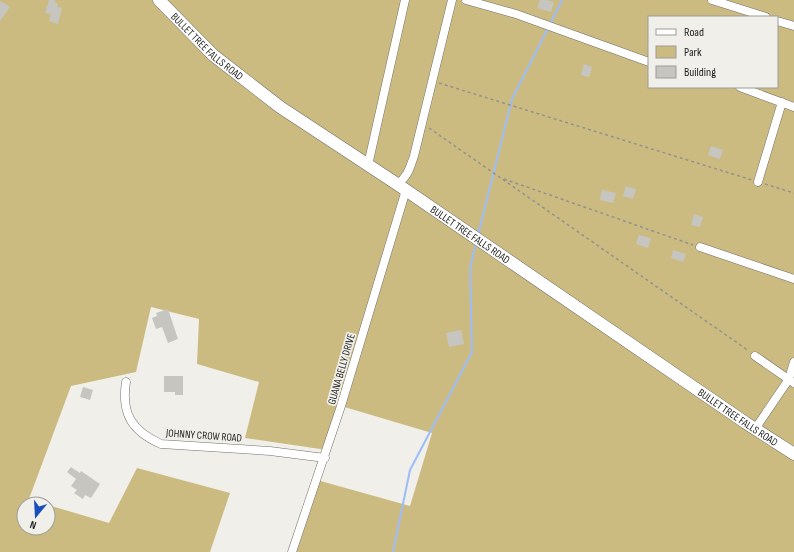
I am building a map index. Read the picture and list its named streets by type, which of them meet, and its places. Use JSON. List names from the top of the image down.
{
  "streets": {
    "main road": ["BULLET TREE FALLS ROAD"],
    "street": ["GUANA BELLY DRIVE", "JOHNNY CROW ROAD"]
  },
  "crossings": [
    ["BULLET TREE FALLS ROAD", "GUANA BELLY DRIVE"],
    ["GUANA BELLY DRIVE", "JOHNNY CROW ROAD"]
  ],
  "legend": ["Road", "Park", "Building"],
  "north": "bottom"
}
